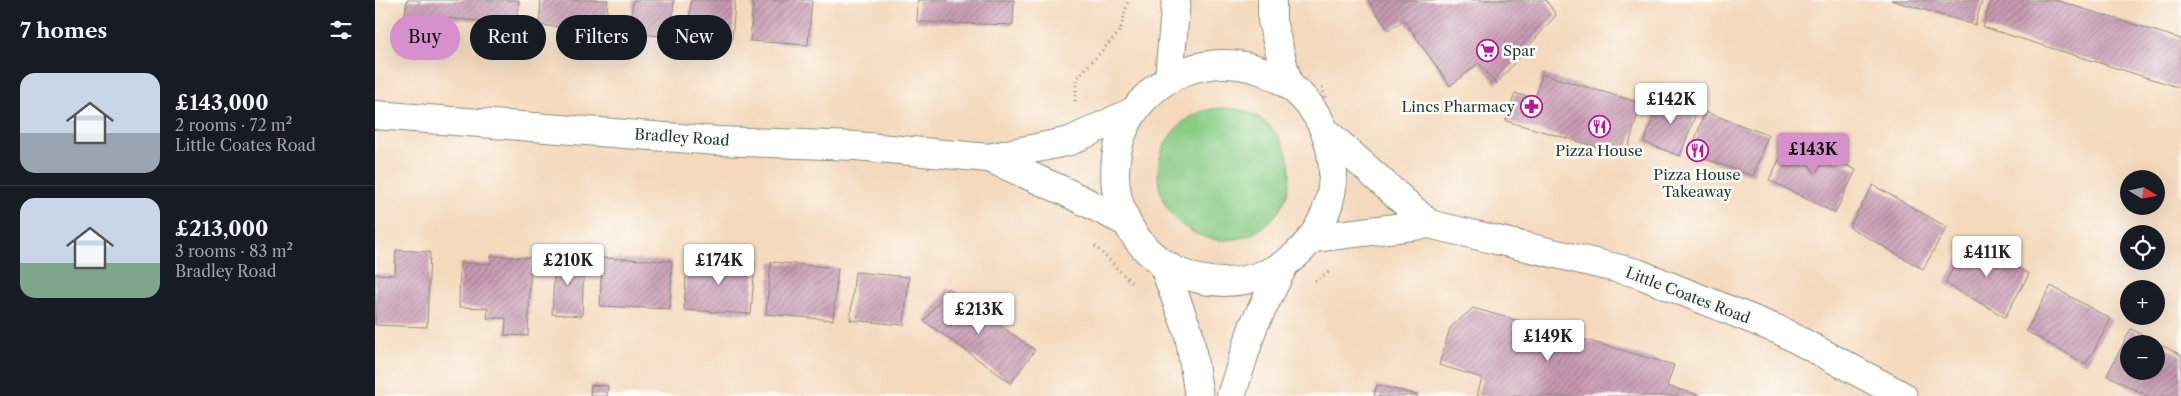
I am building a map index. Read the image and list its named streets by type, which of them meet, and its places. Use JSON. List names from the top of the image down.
{
  "streets": {
    "main road": ["Bradley Road", "Little Coates Road"]
  },
  "places": {
    "supermarket": ["Spar"],
    "pharmacy": ["Lincs Pharmacy"],
    "restaurant": ["Pizza House", "Pizza House Takeaway"]
  },
  "north": "right",
  "page": {
    "heading": "7 homes",
    "chip": [
      "Buy",
      "Rent",
      "Filters",
      "New"
    ],
    "list": [
      {
        "name": "£143,000",
        "note": "2 rooms · 72 m² · Little Coates Road"
      },
      {
        "name": "£213,000",
        "note": "3 rooms · 83 m² · Bradley Road"
      }
    ],
    "price": [
      "£142K",
      "£143K",
      "£411K",
      "£210K",
      "£174K",
      "£213K",
      "£149K"
    ],
    "map_buttons": ["+", "−"]
  }
}
